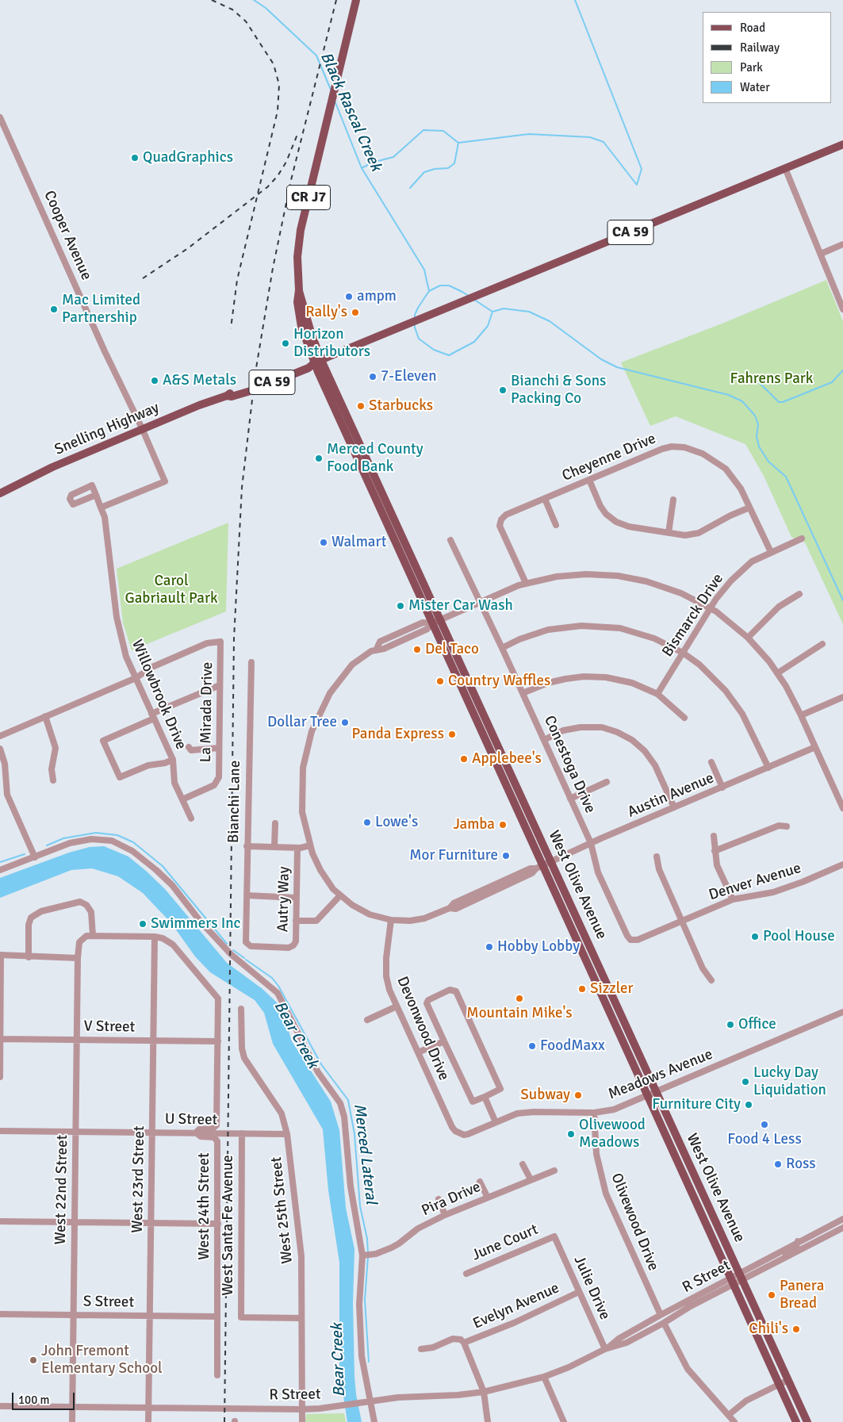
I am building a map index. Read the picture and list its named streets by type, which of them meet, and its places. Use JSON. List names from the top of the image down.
{
  "streets": {
    "main road": [
      "CR J7",
      "CA 59",
      "Snelling Highway",
      "West Olive Avenue"
    ],
    "street": [
      "Cooper Avenue",
      "Cheyenne Drive",
      "Bismarck Drive",
      "Willowbrook Drive",
      "La Mirada Drive",
      "Conestoga Drive",
      "Austin Avenue",
      "Bianchi Lane",
      "Denver Avenue",
      "Autry Way",
      "V Street",
      "Devonwood Drive",
      "Meadows Avenue",
      "U Street",
      "West 23rd Street",
      "West 22nd Street",
      "Pira Drive",
      "West 24th Street",
      "West 25th Street",
      "Olivewood Drive",
      "West Santa Fe Avenue",
      "June Court",
      "R Street",
      "Julie Drive",
      "S Street",
      "Evelyn Avenue"
    ]
  },
  "crossings": [
    ["CR J7", "CA 59"],
    ["CR J7", "Snelling Highway"],
    ["CR J7", "West Olive Avenue"],
    ["CA 59", "Snelling Highway"],
    ["CA 59", "West Olive Avenue"],
    ["Cooper Avenue", "Snelling Highway"],
    ["Snelling Highway", "West Olive Avenue"],
    ["Cheyenne Drive", "Bismarck Drive"],
    ["Willowbrook Drive", "La Mirada Drive"],
    ["Conestoga Drive", "Austin Avenue"],
    ["Conestoga Drive", "Denver Avenue"],
    ["Austin Avenue", "West Olive Avenue"],
    ["Austin Avenue", "Devonwood Drive"],
    ["Bianchi Lane", "Autry Way"],
    ["West Olive Avenue", "Meadows Avenue"],
    ["West Olive Avenue", "R Street"],
    ["V Street", "West 23rd Street"],
    ["V Street", "West 22nd Street"],
    ["V Street", "West 24th Street"],
    ["Devonwood Drive", "Meadows Avenue"],
    ["Meadows Avenue", "Olivewood Drive"],
    ["U Street", "West 23rd Street"],
    ["U Street", "West 22nd Street"],
    ["U Street", "West 24th Street"],
    ["U Street", "West 25th Street"],
    ["U Street", "West Santa Fe Avenue"],
    ["West 23rd Street", "West 24th Street"],
    ["West 23rd Street", "R Street"],
    ["West 23rd Street", "S Street"],
    ["West 22nd Street", "R Street"],
    ["West 22nd Street", "S Street"],
    ["West 24th Street", "S Street"],
    ["West 25th Street", "West Santa Fe Avenue"],
    ["West 25th Street", "R Street"],
    ["Olivewood Drive", "R Street"],
    ["June Court", "Julie Drive"],
    ["R Street", "Julie Drive"],
    ["Julie Drive", "Evelyn Avenue"]
  ],
  "water": ["Black Rascal Creek", "Bear Creek", "Merced Lateral"],
  "parks": ["Fahrens Park", "Carol Gabriault Park"],
  "places": [
    "QuadGraphics",
    "ampm",
    "Mac Limited Partnership",
    "Rally's",
    "Horizon Distributors",
    "7-Eleven",
    "A&S Metals",
    "Bianchi & Sons Packing Co",
    "Starbucks",
    "Merced County Food Bank",
    "Walmart",
    "Mister Car Wash",
    "Del Taco",
    "Country Waffles",
    "Dollar Tree",
    "Panda Express",
    "Applebee's",
    "Lowe's",
    "Jamba",
    "Mor Furniture",
    "Swimmers Inc",
    "Pool House",
    "Hobby Lobby",
    "Sizzler",
    "Mountain Mike's",
    "Office",
    "FoodMaxx",
    "Lucky Day Liquidation",
    "Subway",
    "Furniture City",
    "Food 4 Less",
    "Olivewood Meadows",
    "Ross",
    "Panera Bread",
    "Chili's",
    "John Fremont Elementary School"
  ],
  "legend": [
    "Road",
    "Railway",
    "Park",
    "Water"
  ],
  "scale_bar": "100 m"
}
